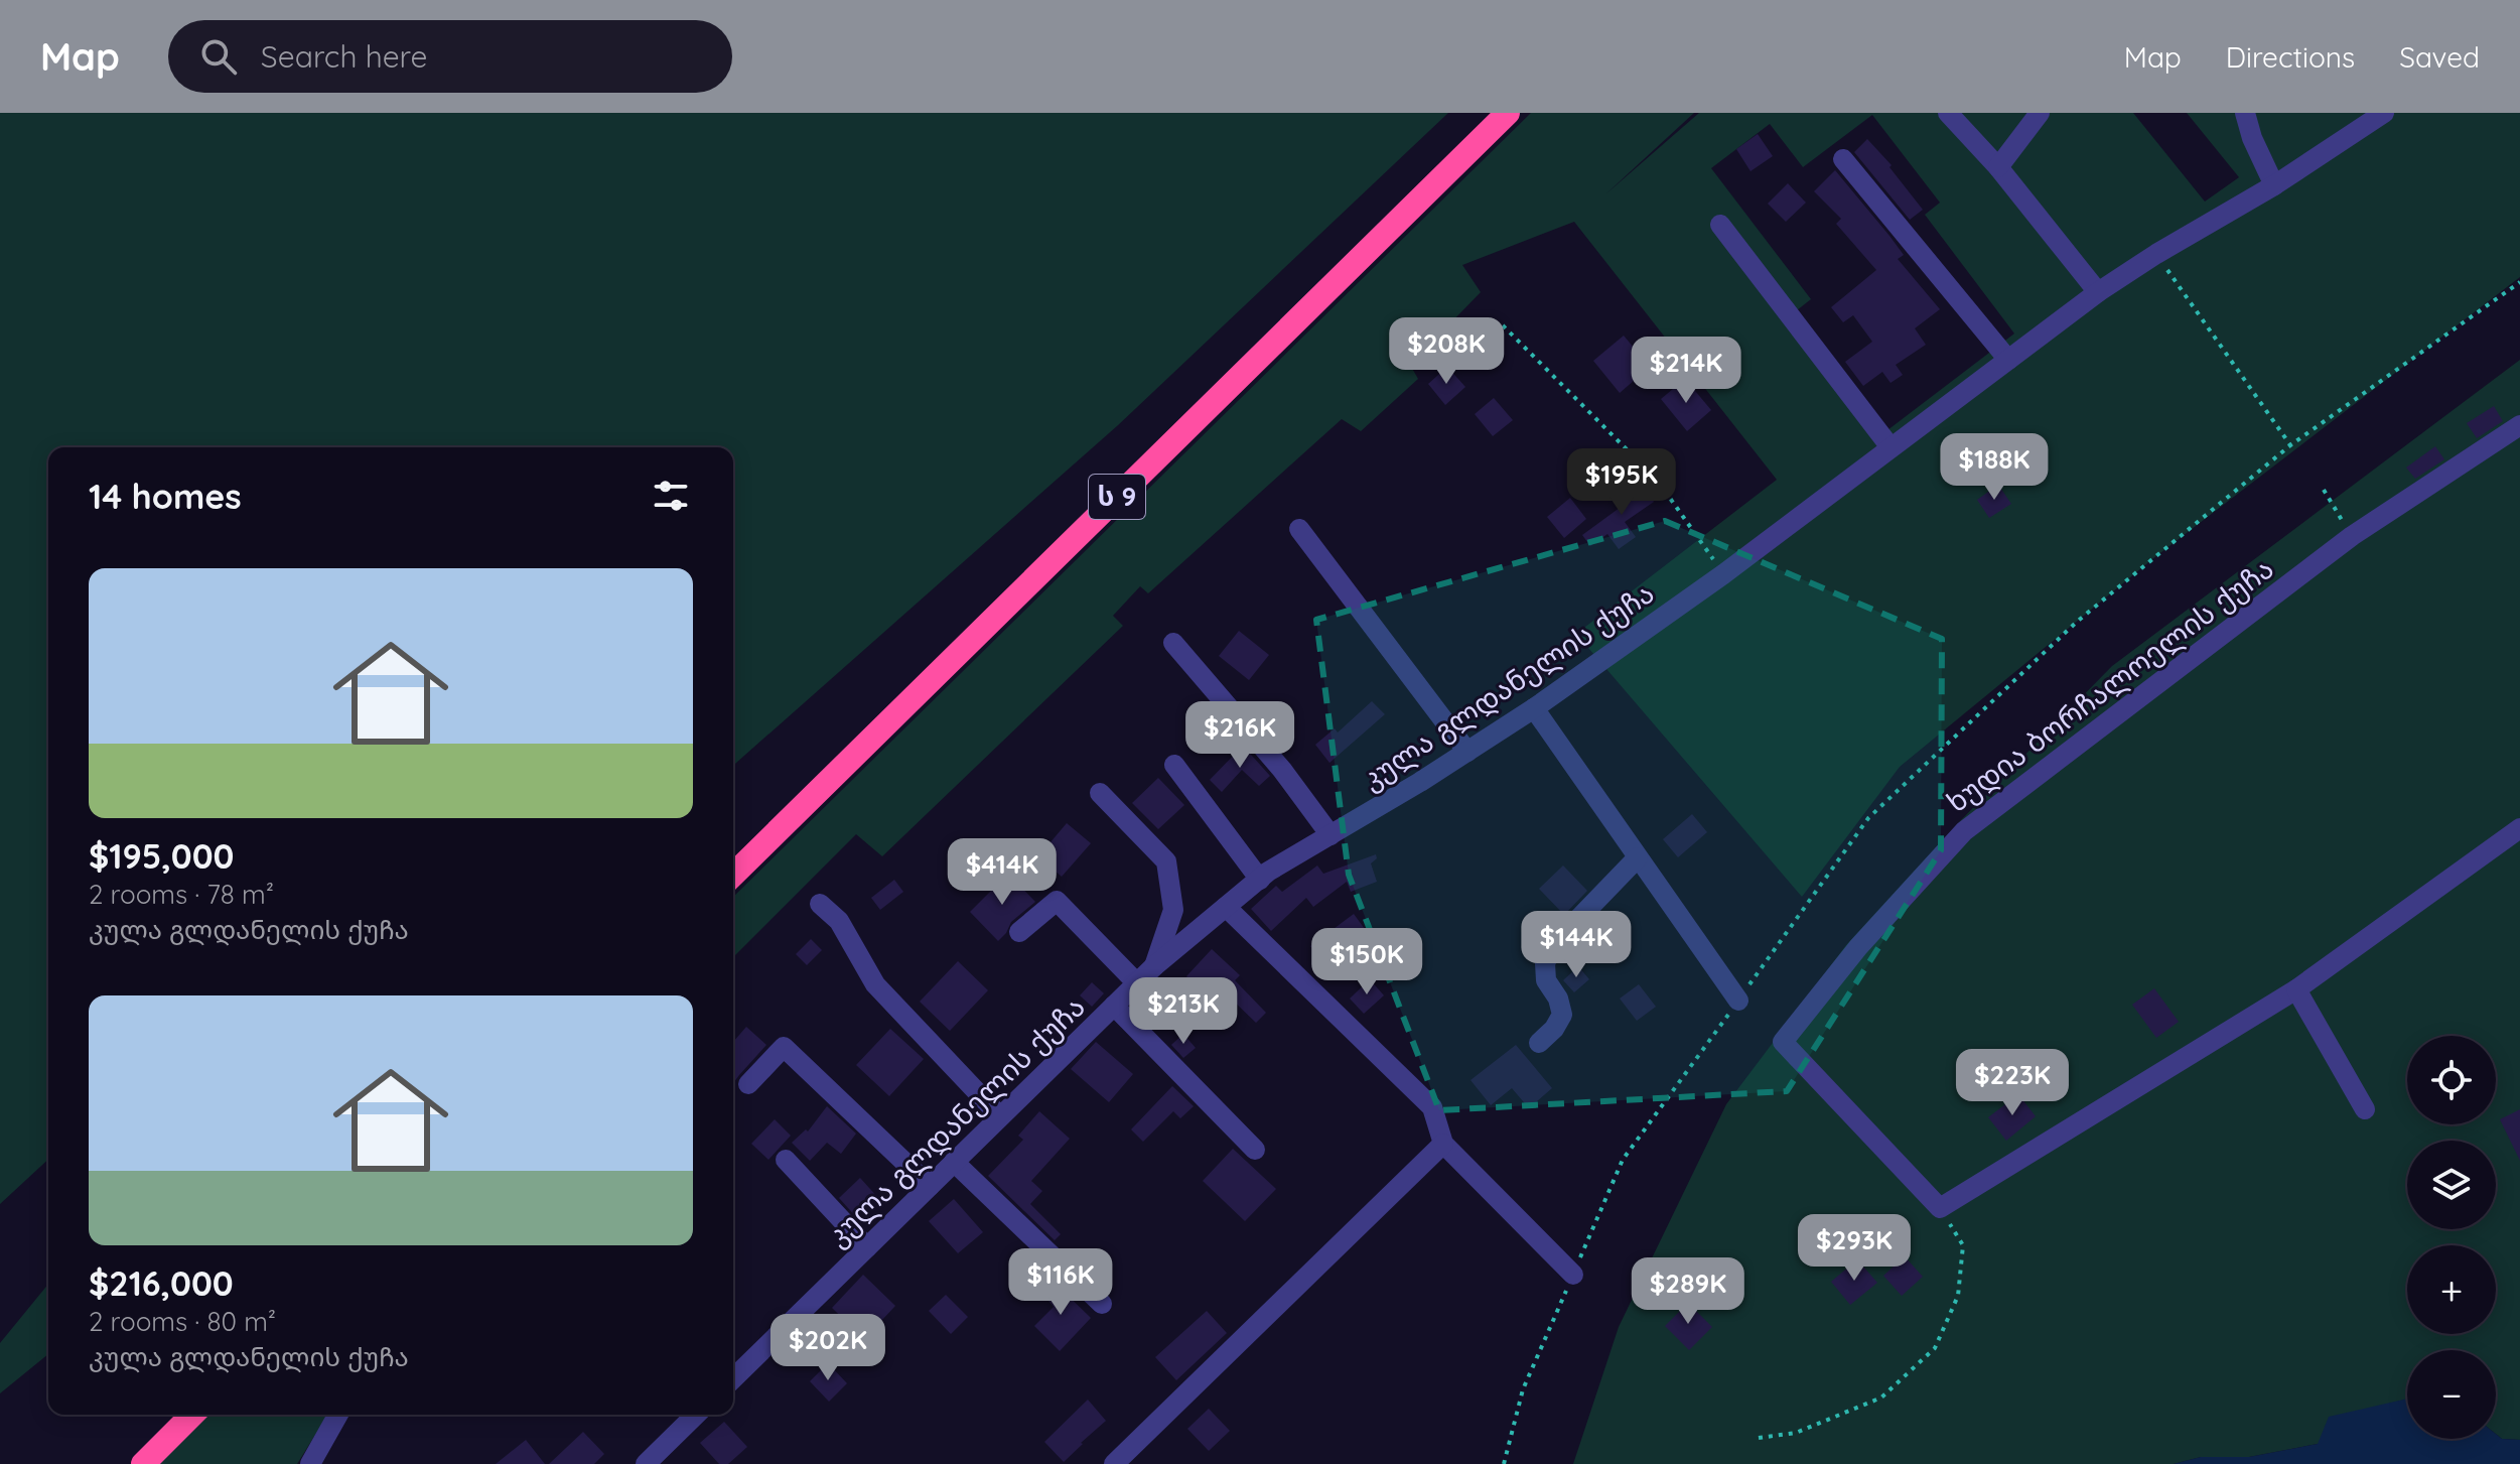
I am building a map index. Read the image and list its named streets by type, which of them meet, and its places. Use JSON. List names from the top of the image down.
{
  "streets": {
    "highway": ["ს 9"],
    "street": ["ხუდია ბორჩალოელის ქუჩა", "კულა გლდანელის ქუჩა"]
  },
  "page": {
    "header": "Map",
    "search": "Search here",
    "nav": ["Map", "Directions", "Saved"],
    "price": [
      "$208K",
      "$214K",
      "$188K",
      "$195K",
      "$216K",
      "$414K",
      "$144K",
      "$150K",
      "$213K",
      "$223K",
      "$293K",
      "$116K",
      "$289K",
      "$202K"
    ],
    "heading": "14 homes",
    "list": [
      {
        "name": "$195,000",
        "note": "2 rooms · 78 m² · კულა გლდანელის ქუჩა"
      },
      {
        "name": "$216,000",
        "note": "2 rooms · 80 m² · კულა გლდანელის ქუჩა"
      }
    ],
    "map_buttons": ["+", "−"]
  }
}
